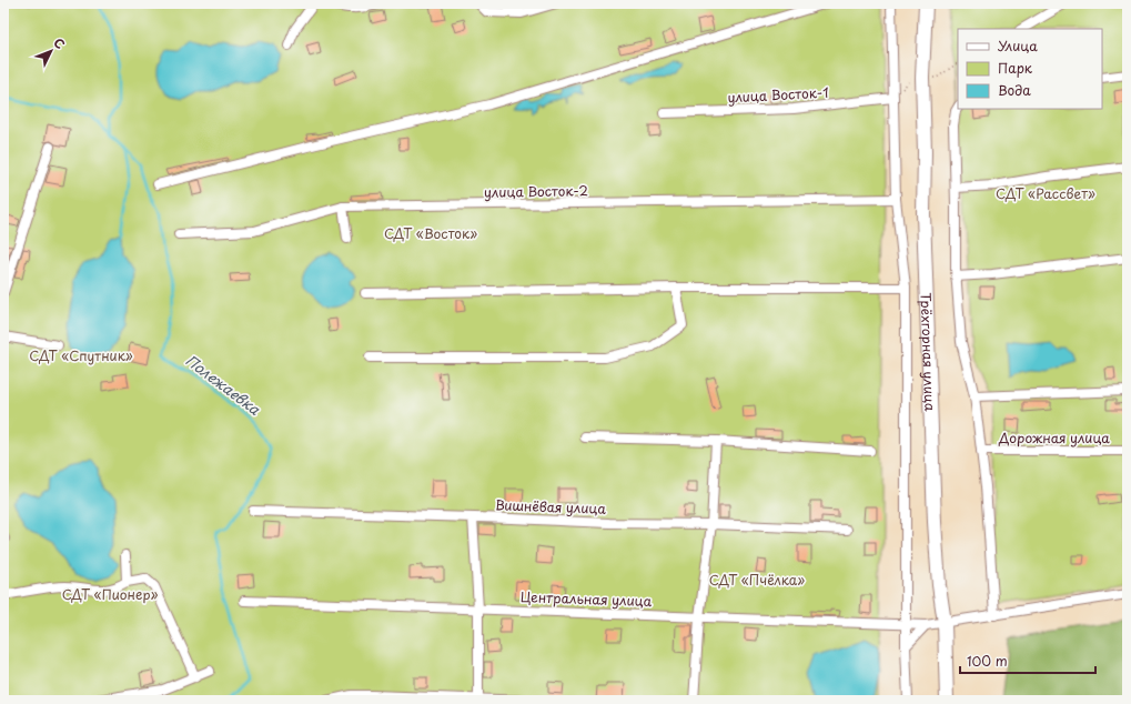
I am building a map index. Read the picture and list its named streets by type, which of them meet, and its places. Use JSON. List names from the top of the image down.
{
  "streets": {
    "highway": ["Трёхгорная улица"],
    "street": [
      "улица Восток-1",
      "улица Восток-2",
      "Дорожная улица",
      "Вишнёвая улица",
      "Центральная улица"
    ]
  },
  "crossings": [
    ["Трёхгорная улица", "Центральная улица"]
  ],
  "water": ["Полежаевка"],
  "parks": [
    "СДТ «Рассвет»",
    "СДТ «Восток»",
    "СДТ «Спутник»",
    "СДТ «Пчёлка»",
    "СДТ «Пионер»"
  ],
  "legend": ["Улица", "Парк", "Вода"],
  "scale_bar": "100 m",
  "north": "top right"
}
